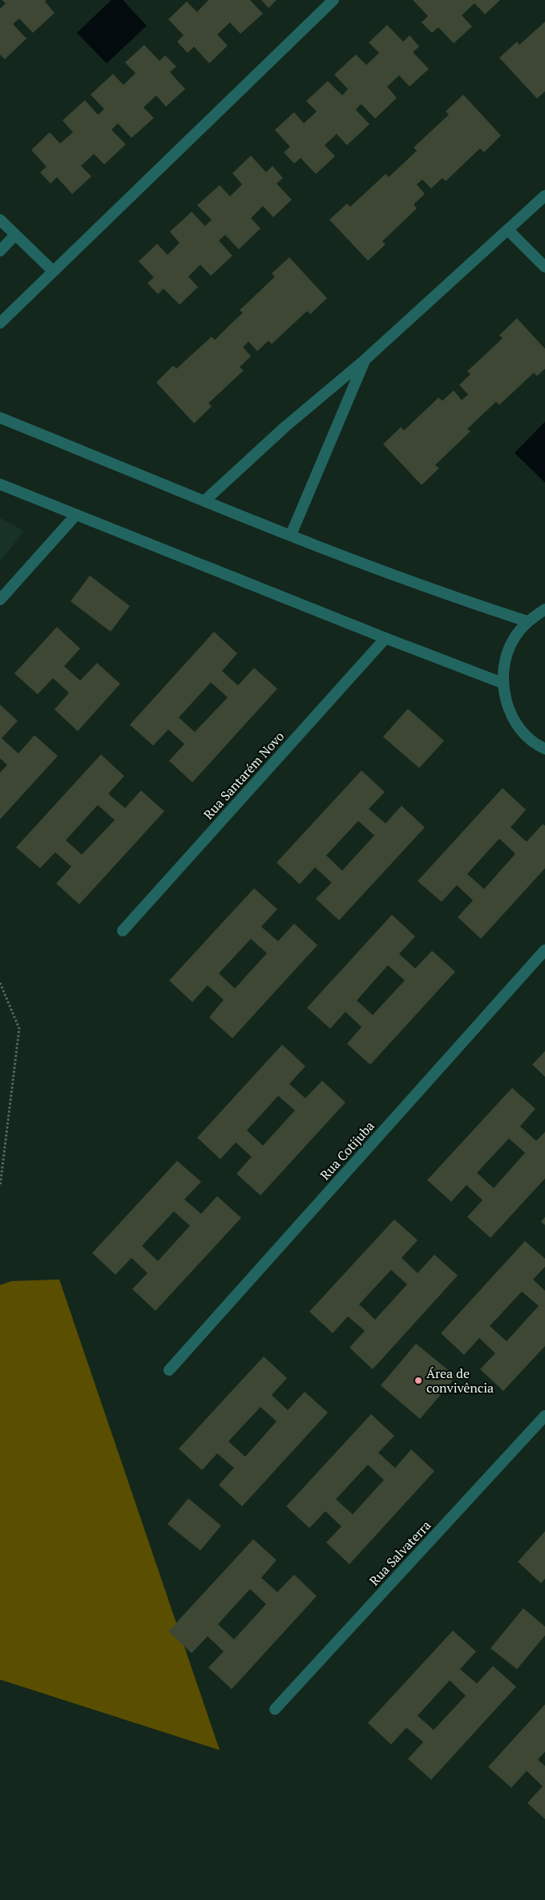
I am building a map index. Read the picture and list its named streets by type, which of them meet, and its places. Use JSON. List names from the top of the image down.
{
  "streets": {
    "street": ["Rua Santarém Novo", "Rua Cotijuba", "Rua Salvaterra"]
  },
  "places": ["Área de convivência"]
}
